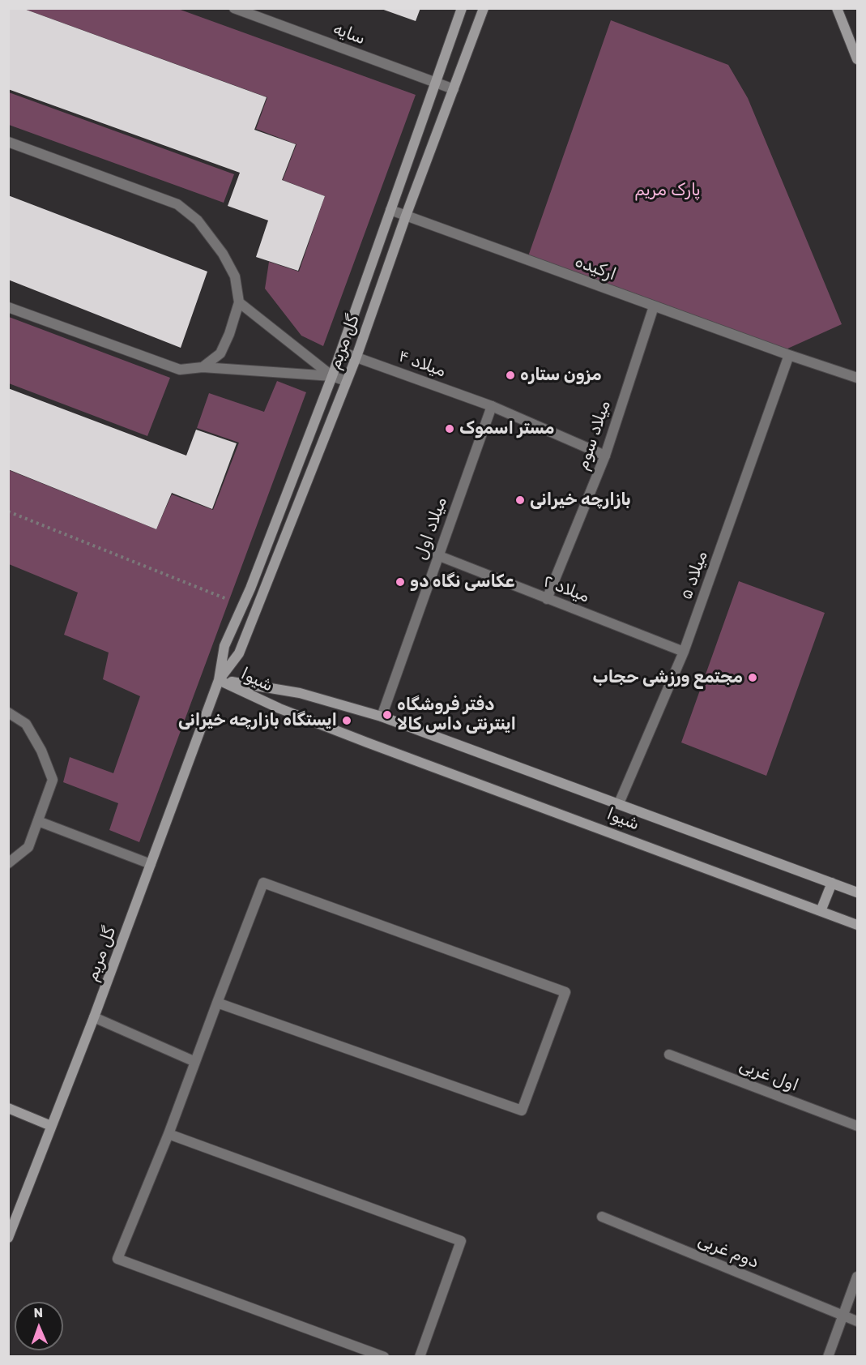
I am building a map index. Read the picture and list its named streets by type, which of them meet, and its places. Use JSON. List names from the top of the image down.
{
  "streets": {
    "street": [
      "سایه",
      "ارکیده",
      "گل مریم",
      "میلاد ۴",
      "میلاد سوم",
      "میلاد اول",
      "میلاد ۵",
      "میلاد ۲",
      "شیوا",
      "اول غربی",
      "دوم غربی"
    ]
  },
  "crossings": [
    ["سایه", "گل مریم"],
    ["ارکیده", "گل مریم"],
    ["ارکیده", "میلاد سوم"],
    ["ارکیده", "میلاد ۵"],
    ["گل مریم", "میلاد ۴"],
    ["گل مریم", "شیوا"],
    ["میلاد ۴", "میلاد سوم"],
    ["میلاد ۴", "میلاد اول"],
    ["میلاد سوم", "میلاد ۲"],
    ["میلاد اول", "میلاد ۲"],
    ["میلاد اول", "شیوا"],
    ["میلاد ۵", "میلاد ۲"],
    ["میلاد ۵", "شیوا"]
  ],
  "parks": ["پارک مریم"],
  "places": [
    "مزون ستاره",
    "مستر اسموک",
    "بازارچه خیرانی",
    "عکاسی نگاه دو",
    "مجتمع ورزشی حجاب",
    "دفتر فروشگاه اینترنتی داس کالا",
    "ایستگاه بازارچه خیرانی"
  ],
  "north": "top"
}
